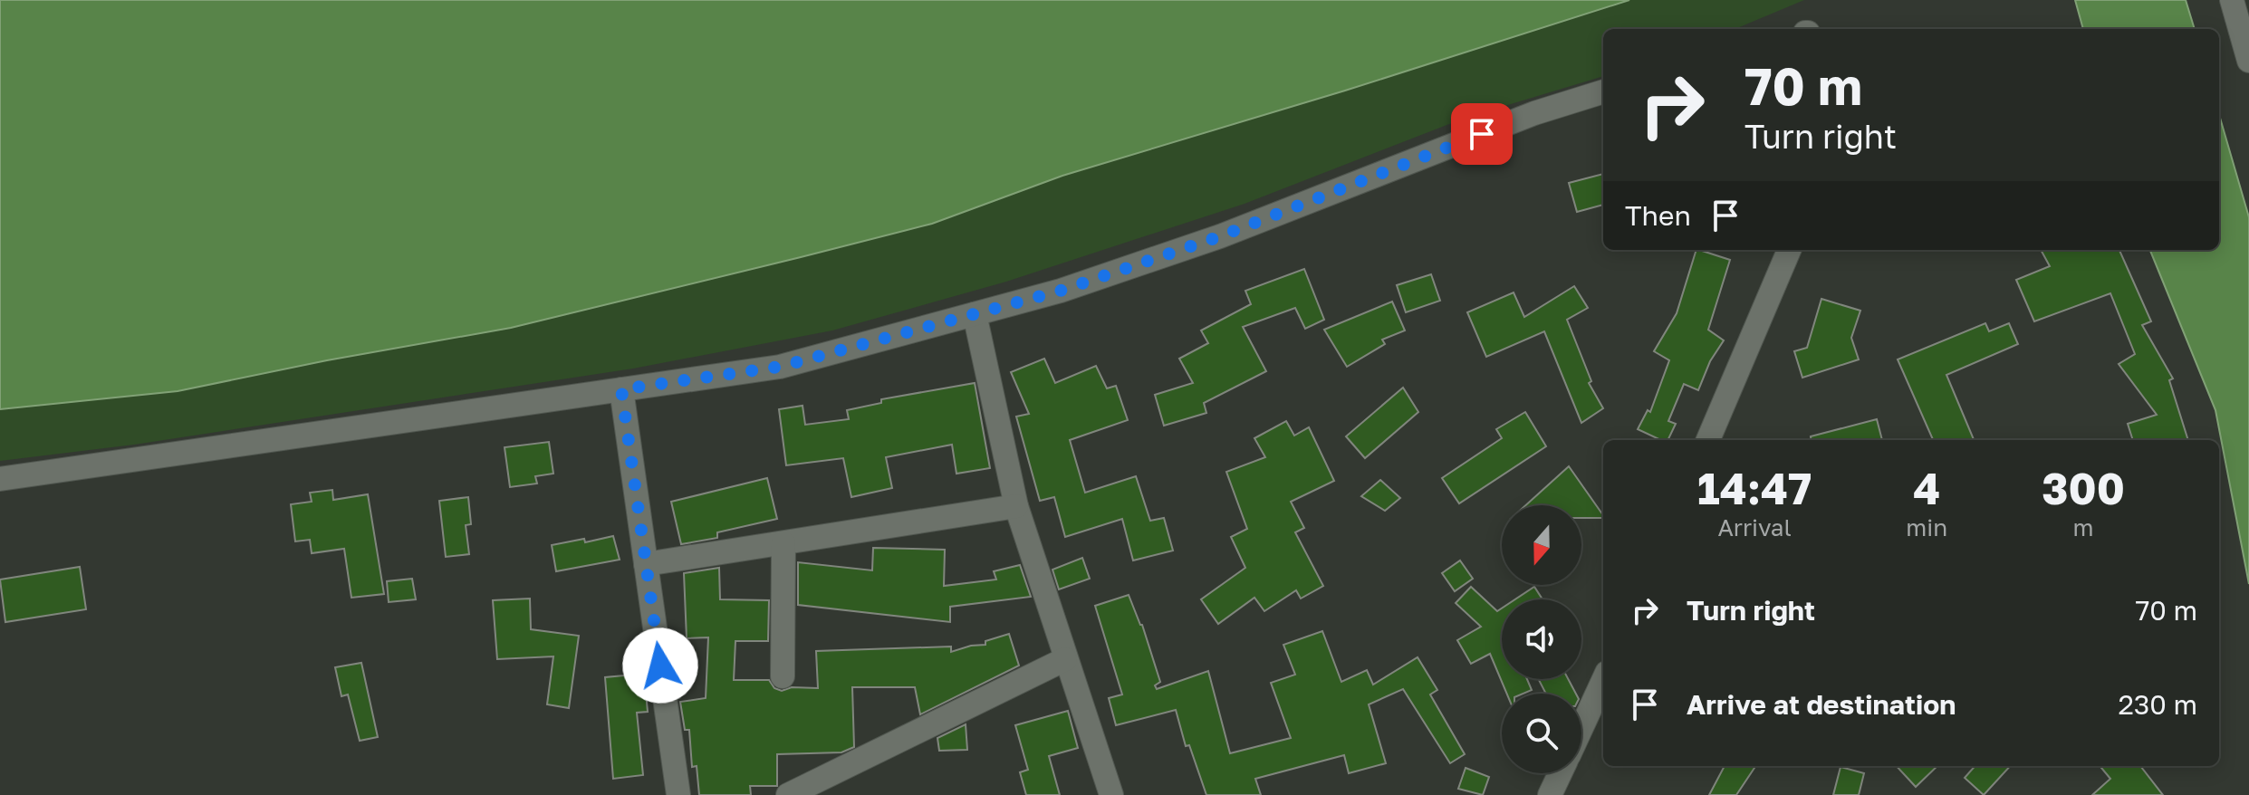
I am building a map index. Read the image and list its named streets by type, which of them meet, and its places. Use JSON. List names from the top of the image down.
{
  "north": "bottom",
  "page": {
    "turn": ["70 m", "Turn right"],
    "then": "Then",
    "eta": [
      "14:47",
      "Arrival",
      "4",
      "min",
      "300",
      "m"
    ],
    "list": [
      {
        "name": "Turn right",
        "value": "70 m"
      },
      {
        "name": "Arrive at destination",
        "value": "230 m"
      }
    ]
  }
}
